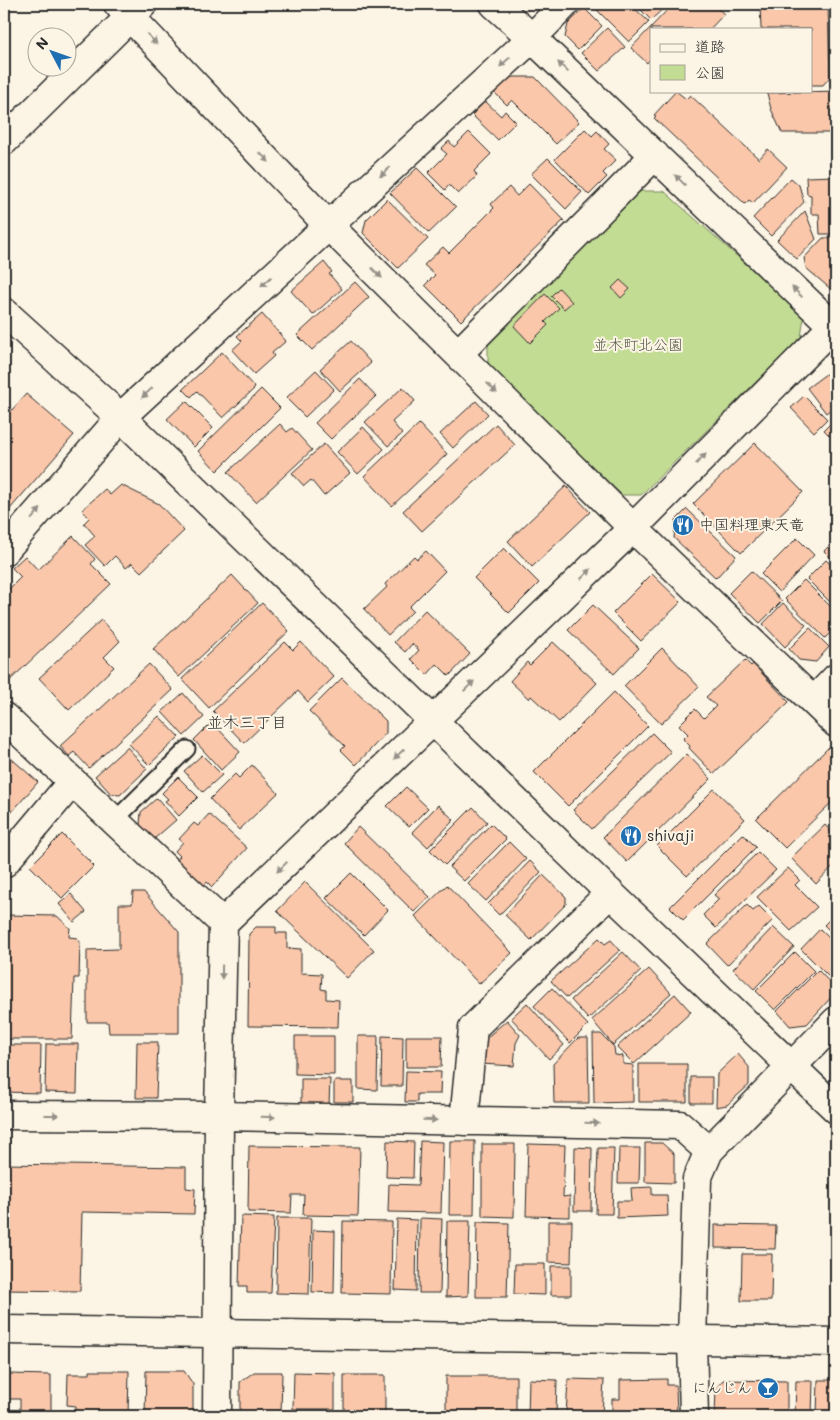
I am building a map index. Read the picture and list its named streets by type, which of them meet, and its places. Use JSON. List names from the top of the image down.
{
  "districts": ["並木三丁目"],
  "parks": ["並木町北公園"],
  "places": {
    "restaurant": ["中国料理東天竜", "shivaji"],
    "bar": ["にんじん"]
  },
  "legend": ["道路", "公園"],
  "north": "top left"
}
